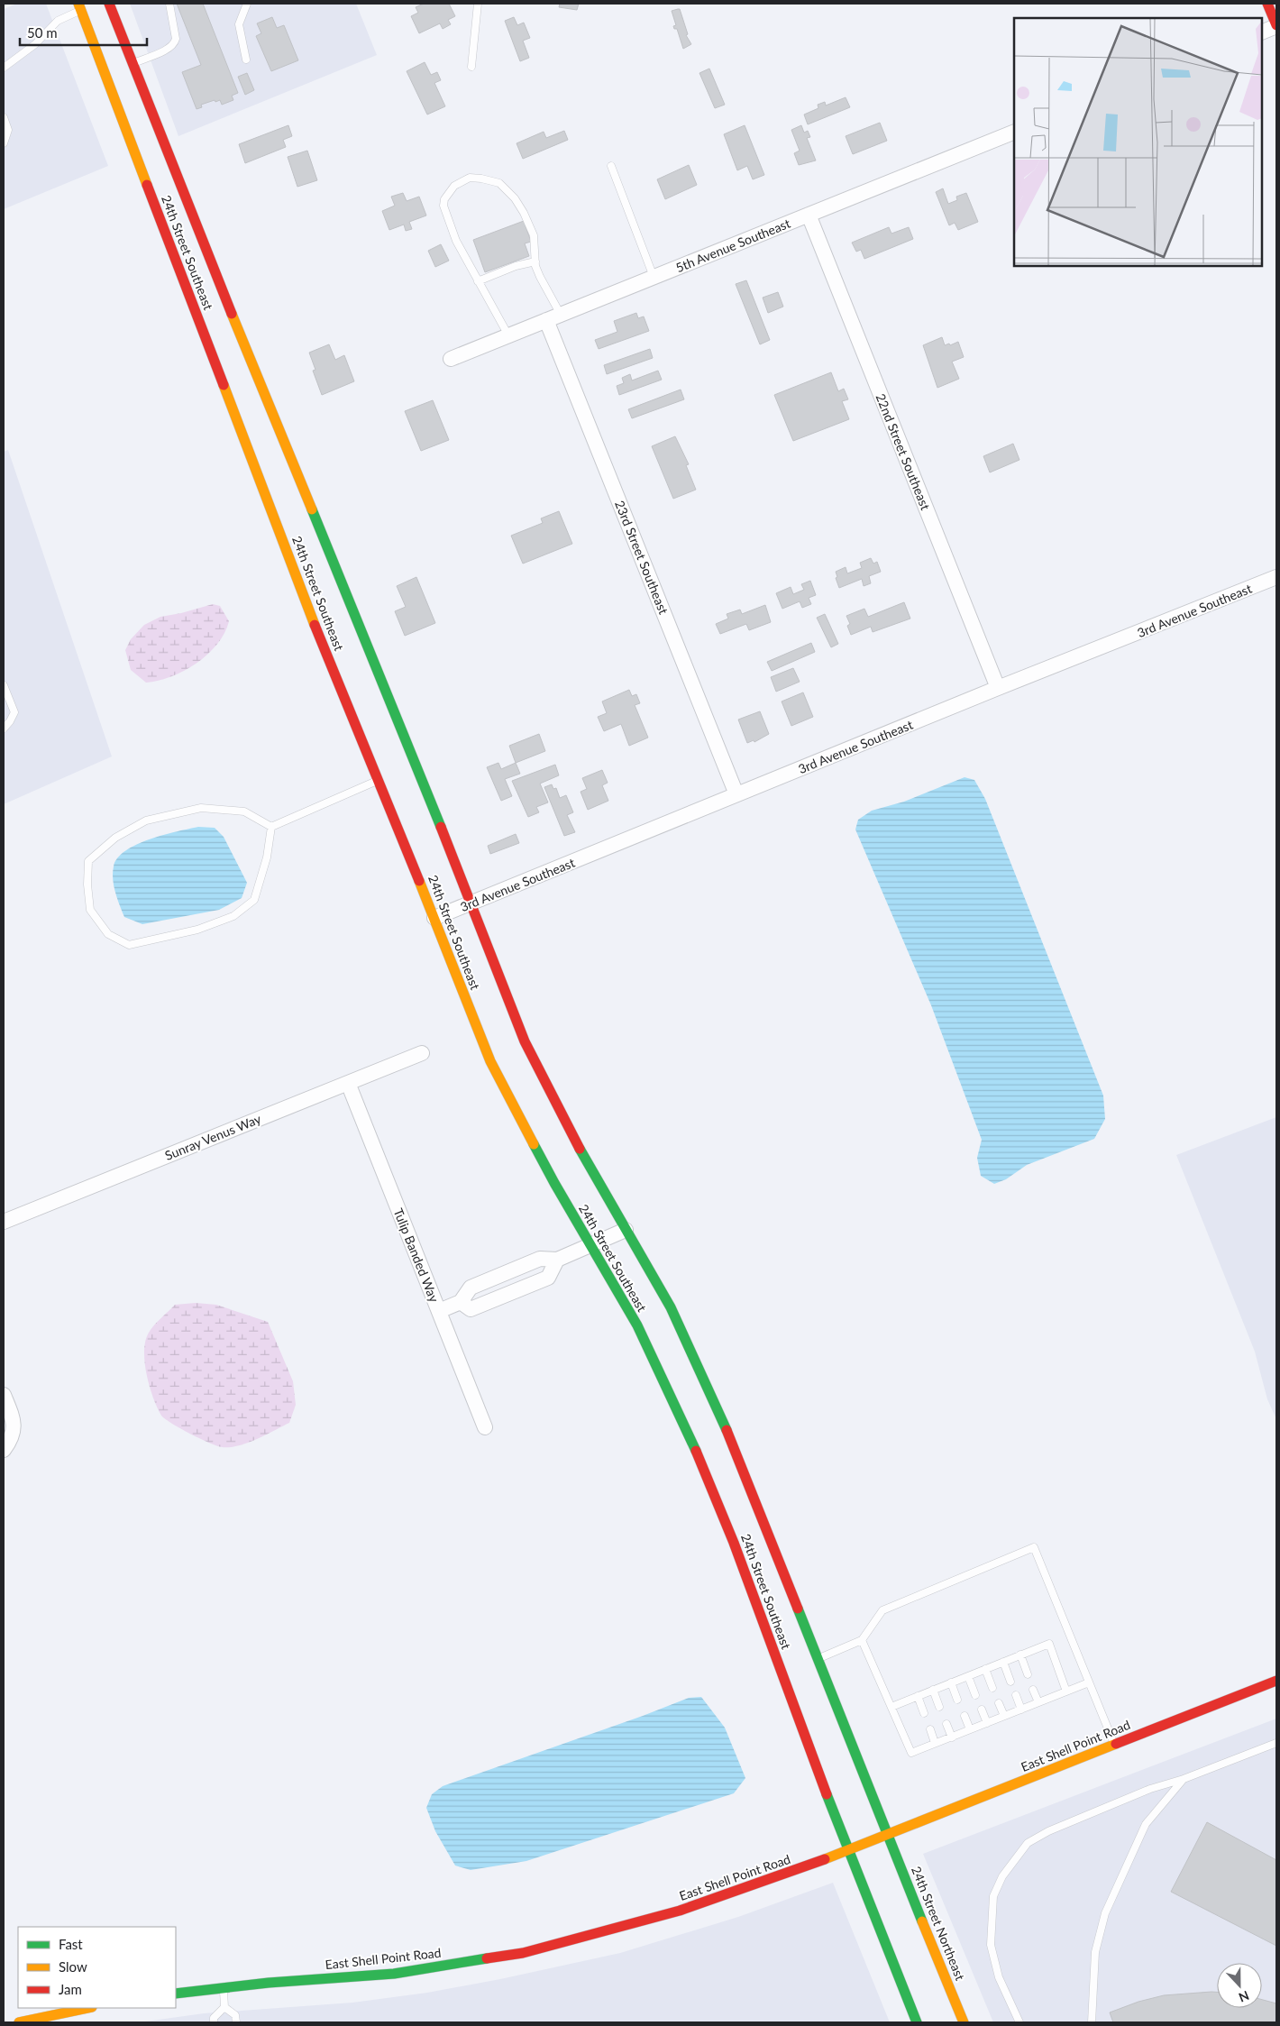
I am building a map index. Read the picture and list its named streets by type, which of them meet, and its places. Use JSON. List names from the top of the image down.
{
  "streets": {
    "street": [
      "5th Avenue Southeast",
      "24th Street Southeast",
      "22nd Street Southeast",
      "23rd Street Southeast",
      "3rd Avenue Southeast",
      "Sunray Venus Way",
      "Tulip Banded Way",
      "East Shell Point Road",
      "24th Street Northeast"
    ]
  },
  "crossings": [
    ["5th Avenue Southeast", "22nd Street Southeast"],
    ["5th Avenue Southeast", "23rd Street Southeast"],
    ["24th Street Southeast", "3rd Avenue Southeast"],
    ["24th Street Southeast", "East Shell Point Road"],
    ["24th Street Southeast", "24th Street Northeast"],
    ["22nd Street Southeast", "3rd Avenue Southeast"],
    ["23rd Street Southeast", "3rd Avenue Southeast"],
    ["Sunray Venus Way", "Tulip Banded Way"],
    ["East Shell Point Road", "24th Street Northeast"]
  ],
  "legend": ["Fast", "Slow", "Jam"],
  "scale_bar": "50 m",
  "north": "bottom"
}
